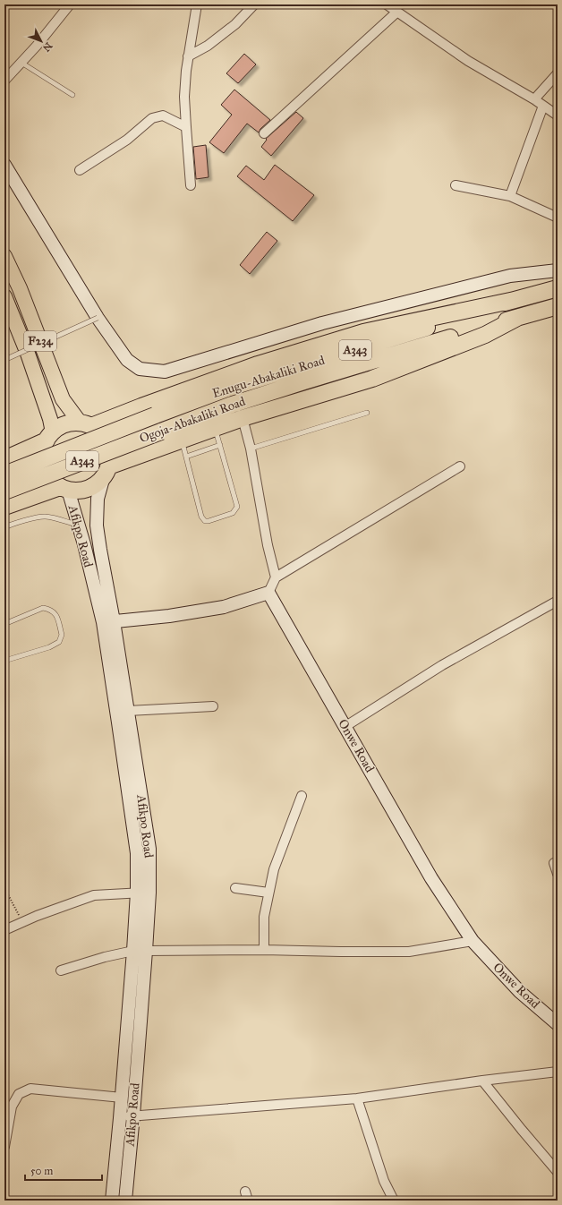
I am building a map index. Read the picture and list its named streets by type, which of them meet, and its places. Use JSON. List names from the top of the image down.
{
  "streets": {
    "highway": ["A343", "Enugu-Abakaliki Road", "Ogoja-Abakaliki Road"],
    "main road": ["F234", "Afikpo Road", "Onwe Road"]
  },
  "crossings": [
    ["F234", "Afikpo Road"],
    ["A343", "Ogoja-Abakaliki Road"]
  ],
  "scale_bar": "50 m",
  "north": "bottom right"
}
